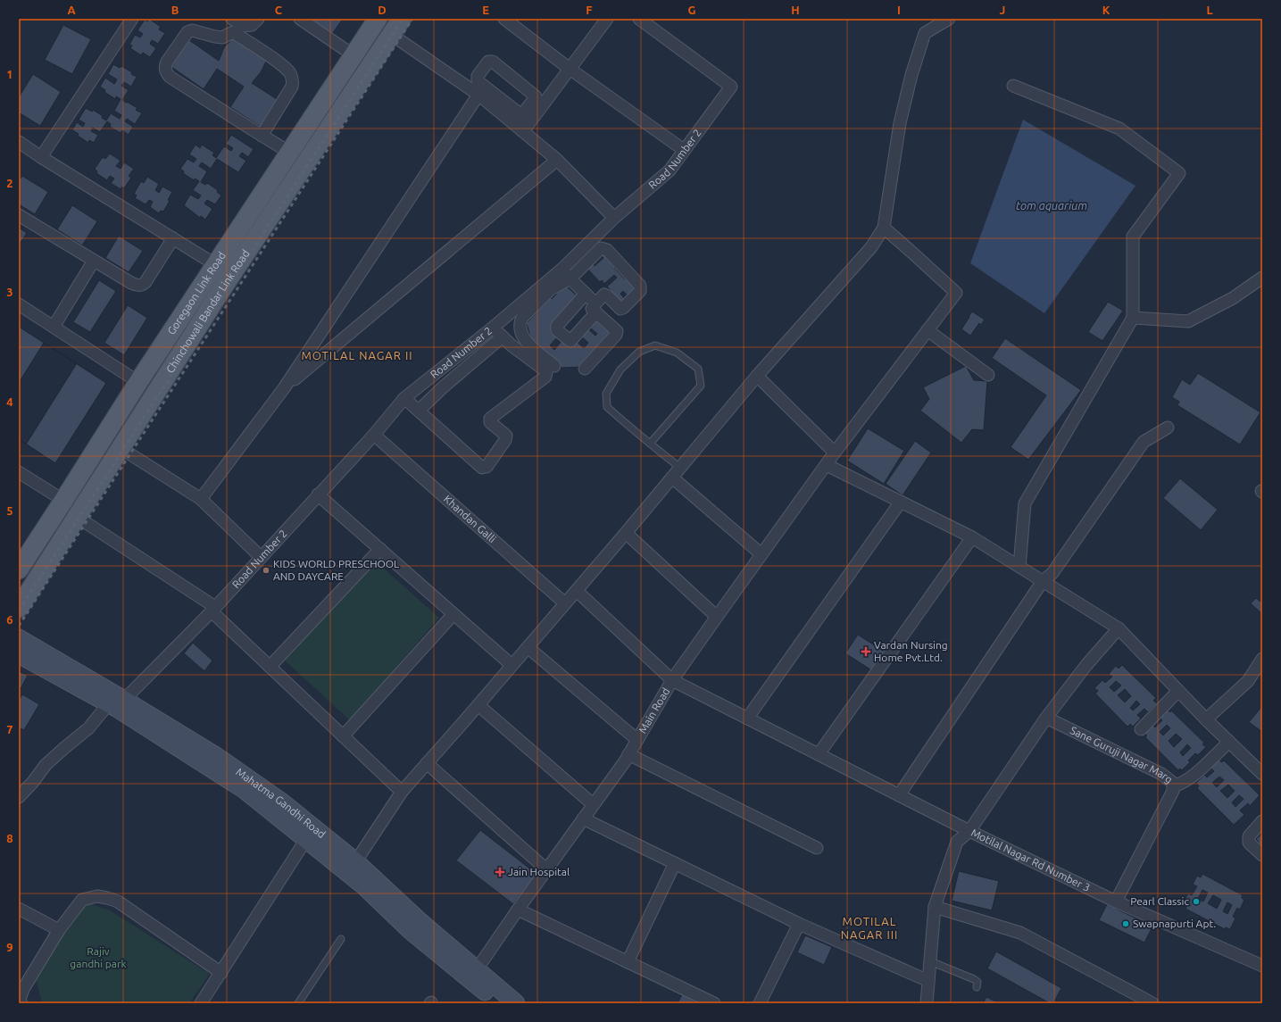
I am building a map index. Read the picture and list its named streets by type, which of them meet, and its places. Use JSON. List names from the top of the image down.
{
  "streets": {
    "main road": ["Goregaon Link Road", "Chinchowali Bandar Link Road", "Mahatma Gandhi Road"],
    "street": [
      "Road Number 2",
      "Khandan Galli",
      "Main Road",
      "Sane Guruji Nagar Marg",
      "Motilal Nagar Rd Number 3"
    ]
  },
  "crossings": [
    ["Road Number 2", "Khandan Galli"],
    ["Road Number 2", "Mahatma Gandhi Road"],
    ["Goregaon Link Road", "Chinchowali Bandar Link Road"],
    ["Main Road", "Mahatma Gandhi Road"],
    ["Sane Guruji Nagar Marg", "Motilal Nagar Rd Number 3"]
  ],
  "districts": ["MOTILAL NAGAR II", "MOTILAL NAGAR III"],
  "water": ["tom aquarium"],
  "parks": ["Rajiv gandhi park"],
  "places": {
    "other": ["KIDS WORLD PRESCHOOL AND DAYCARE", "Pearl Classic", "Swapnapurti Apt."],
    "health": ["Vardan Nursing Home Pvt.Ltd.", "Jain Hospital"]
  },
  "grid": {
    "columns": [
      "A",
      "B",
      "C",
      "D",
      "E",
      "F",
      "G",
      "H",
      "I",
      "J",
      "K",
      "L"
    ],
    "rows": [
      "1",
      "2",
      "3",
      "4",
      "5",
      "6",
      "7",
      "8",
      "9"
    ]
  }
}
